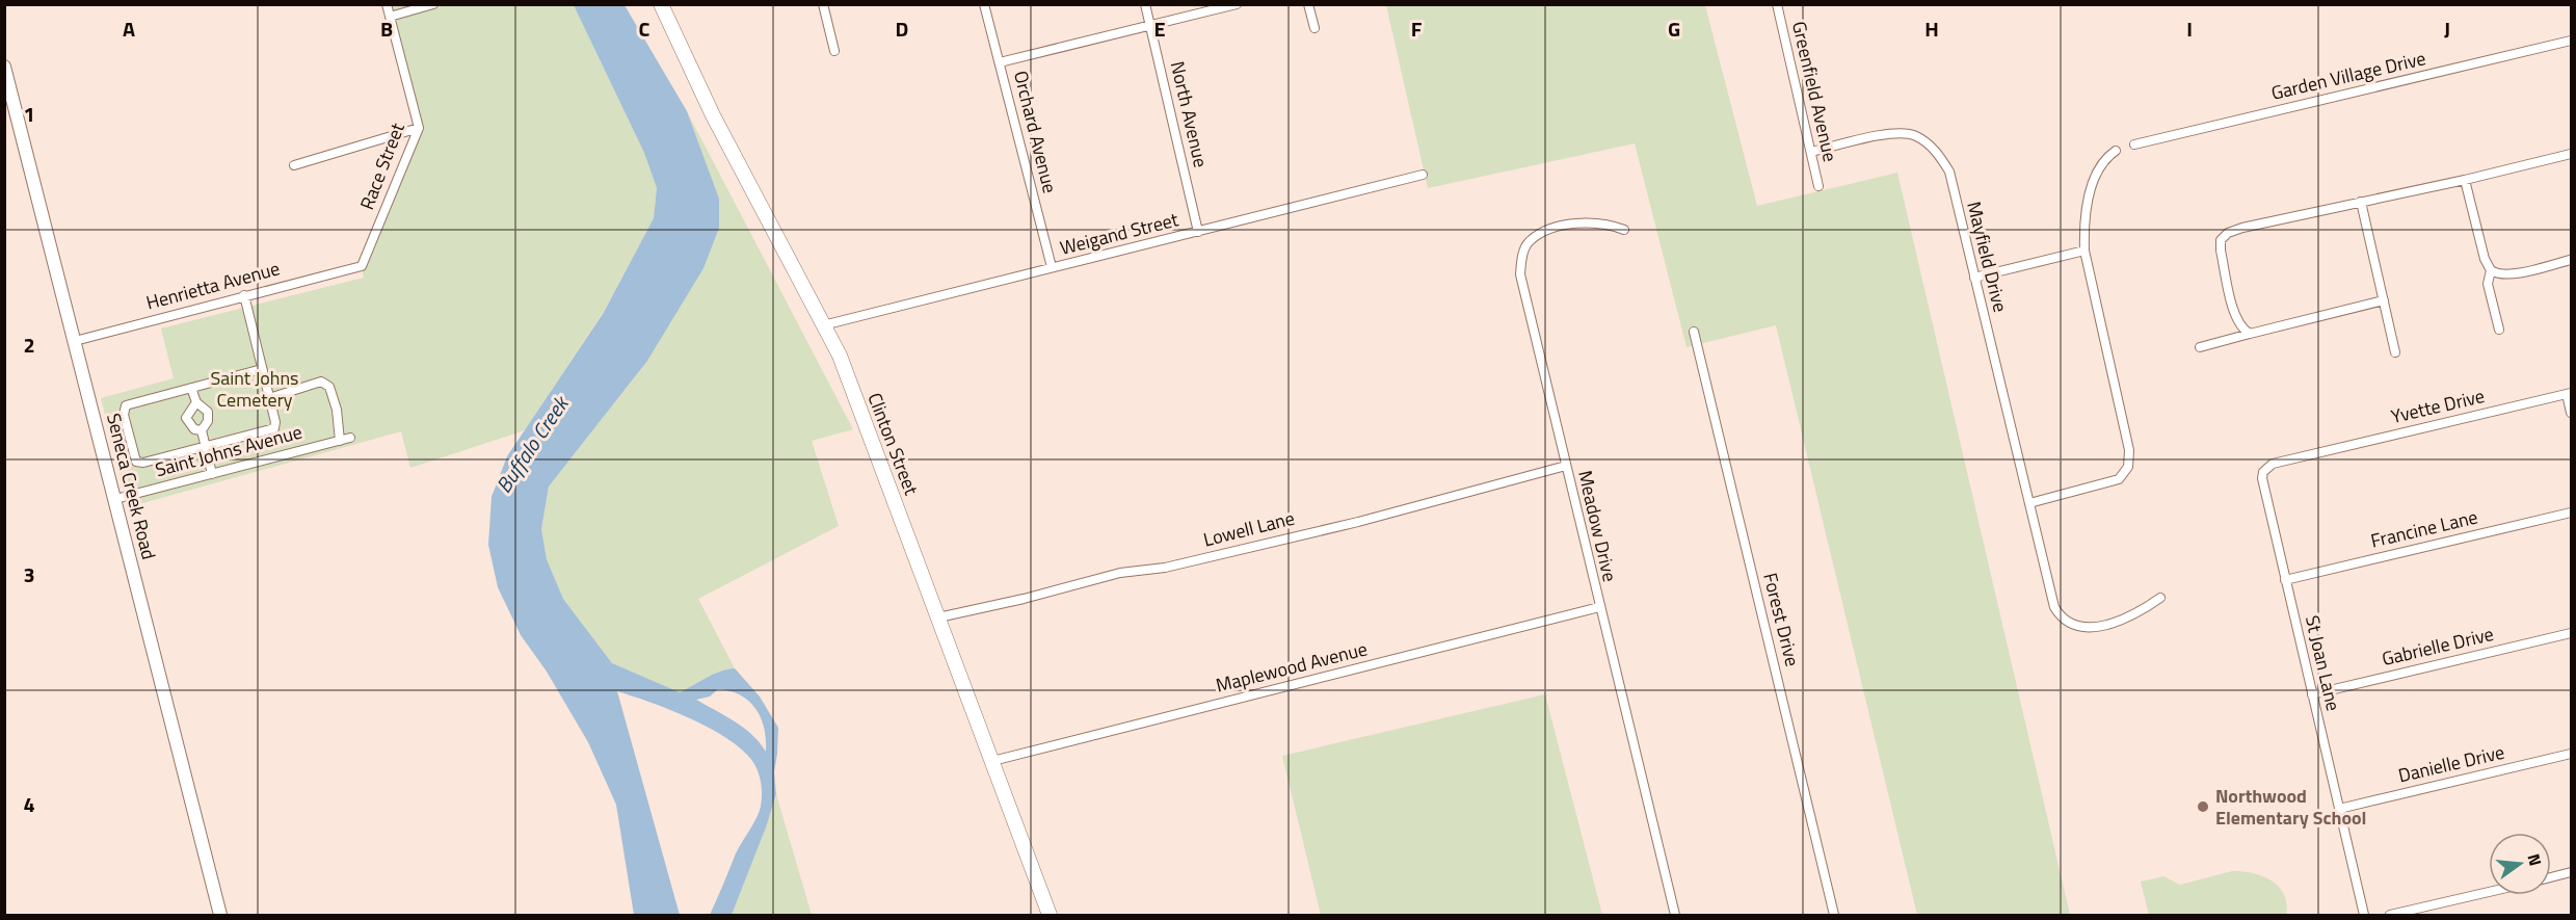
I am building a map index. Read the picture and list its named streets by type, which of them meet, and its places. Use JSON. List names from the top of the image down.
{
  "streets": {
    "main road": ["Clinton Street"],
    "street": [
      "Garden Village Drive",
      "Greenfield Avenue",
      "North Avenue",
      "Orchard Avenue",
      "Race Street",
      "Weigand Street",
      "Mayfield Drive",
      "Henrietta Avenue",
      "Yvette Drive",
      "Saint Johns Avenue",
      "Seneca Creek Road",
      "Meadow Drive",
      "Lowell Lane",
      "Francine Lane",
      "Forest Drive",
      "Gabrielle Drive",
      "St Joan Lane",
      "Maplewood Avenue",
      "Danielle Drive"
    ]
  },
  "crossings": [
    ["Greenfield Avenue", "Mayfield Drive"],
    ["North Avenue", "Weigand Street"],
    ["Orchard Avenue", "Weigand Street"],
    ["Race Street", "Henrietta Avenue"],
    ["Weigand Street", "Clinton Street"],
    ["Henrietta Avenue", "Seneca Creek Road"],
    ["Yvette Drive", "St Joan Lane"],
    ["Clinton Street", "Lowell Lane"],
    ["Clinton Street", "Maplewood Avenue"],
    ["Saint Johns Avenue", "Seneca Creek Road"],
    ["Meadow Drive", "Lowell Lane"],
    ["Meadow Drive", "Maplewood Avenue"],
    ["Francine Lane", "St Joan Lane"],
    ["Gabrielle Drive", "St Joan Lane"],
    ["St Joan Lane", "Danielle Drive"]
  ],
  "water": ["Buffalo Creek"],
  "parks": ["Saint Johns Cemetery"],
  "places": ["Northwood Elementary School"],
  "north": "right",
  "grid": {
    "columns": [
      "A",
      "B",
      "C",
      "D",
      "E",
      "F",
      "G",
      "H",
      "I",
      "J"
    ],
    "rows": [
      "1",
      "2",
      "3",
      "4"
    ]
  }
}
